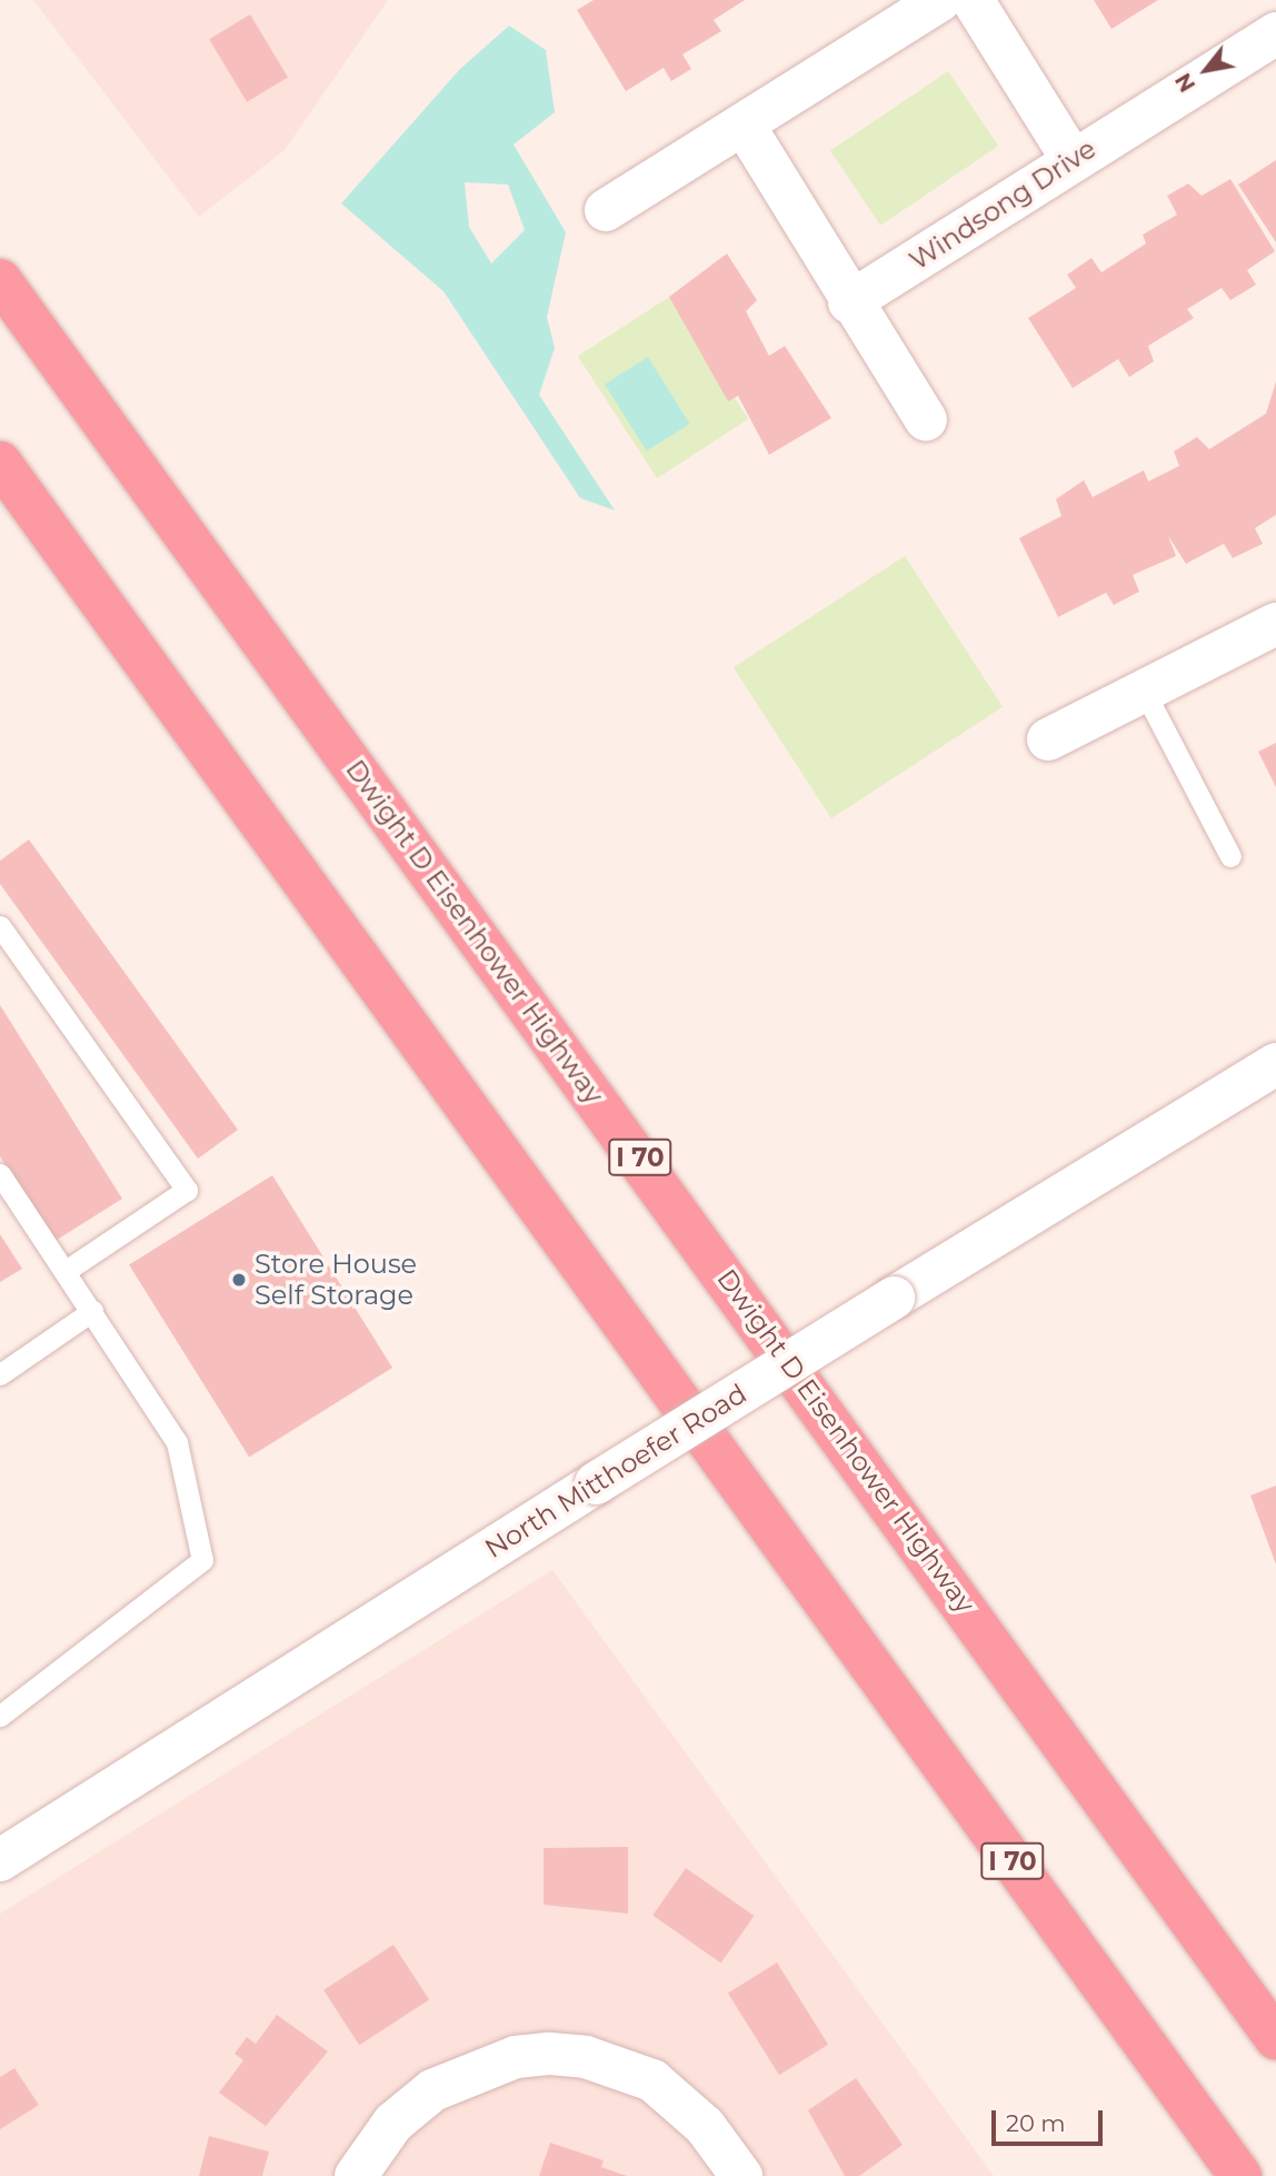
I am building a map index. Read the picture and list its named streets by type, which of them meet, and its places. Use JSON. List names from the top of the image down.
{
  "streets": {
    "highway": ["Dwight D Eisenhower Highway", "I 70"],
    "street": ["Windsong Drive", "North Mitthoefer Road"]
  },
  "places": ["Store House Self Storage"],
  "scale_bar": "20 m",
  "north": "bottom left"
}
